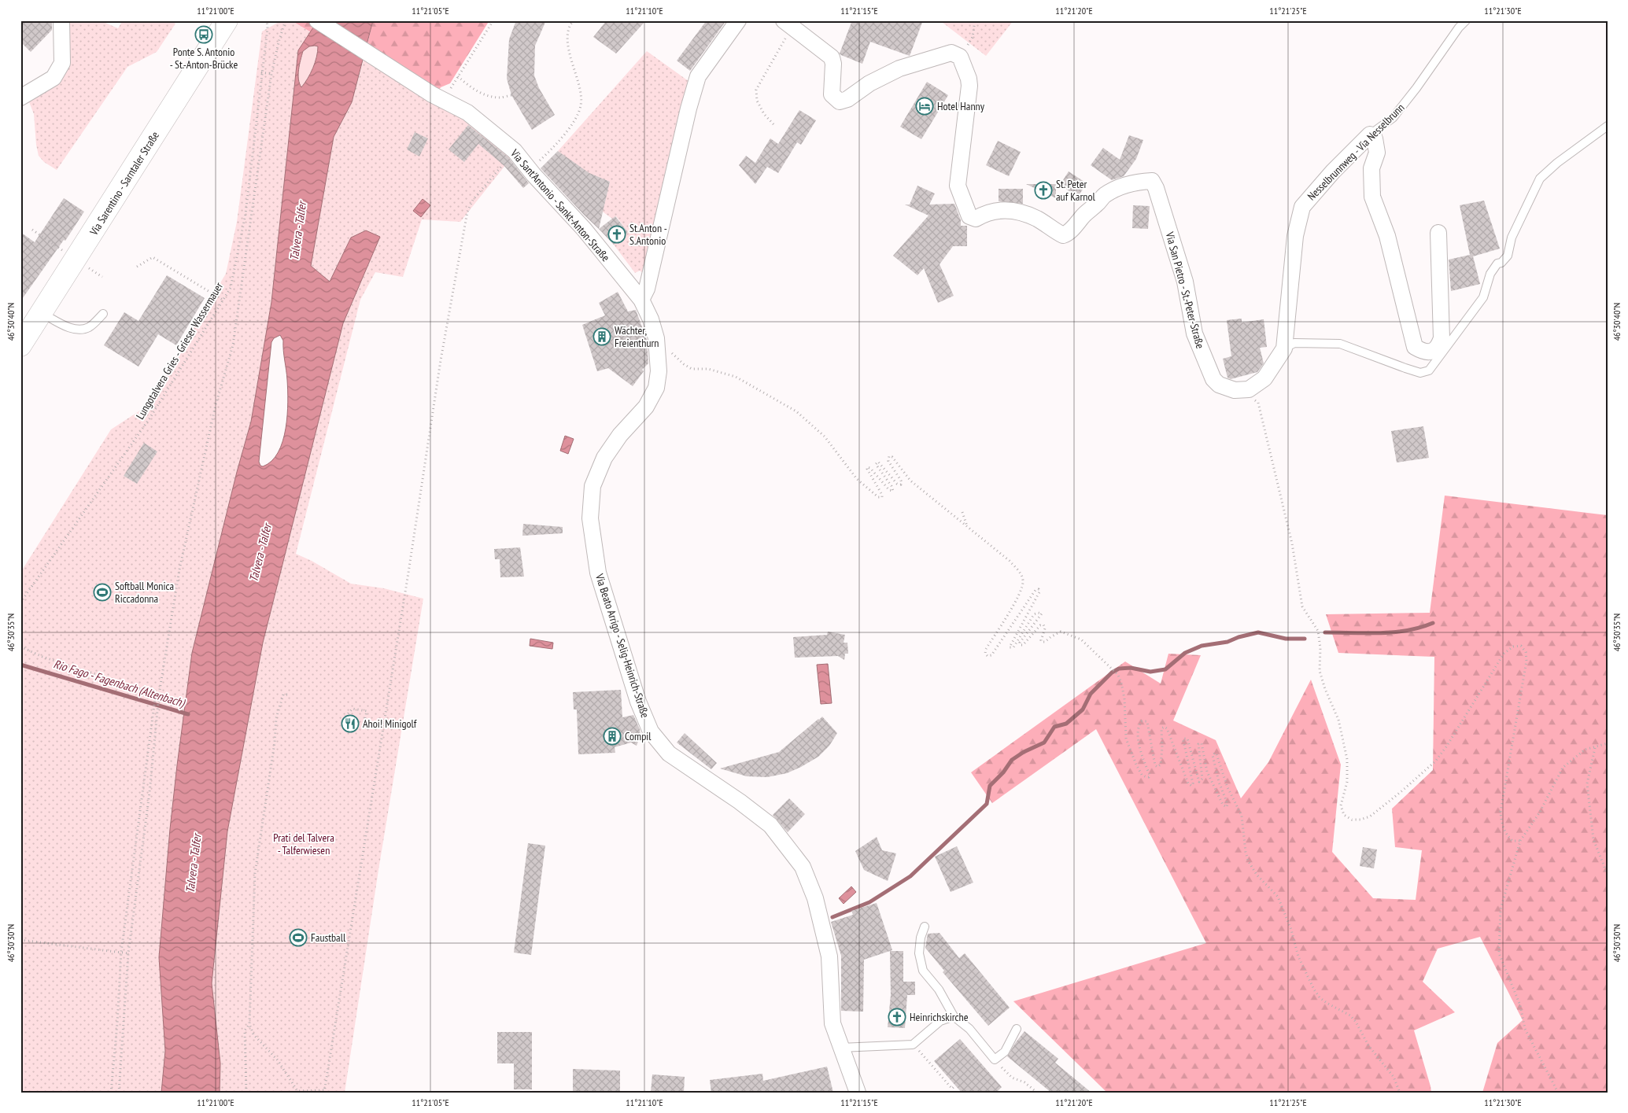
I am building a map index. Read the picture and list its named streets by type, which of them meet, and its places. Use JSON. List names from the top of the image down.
{
  "streets": {
    "main road": ["Via Sarentino - Sarntaler Straße"],
    "street": [
      "Nesselbrunnweg - Via Nesselbrunn",
      "Via Sant'Antonio - Sankt-Anton-Straße",
      "Via San Pietro - St.-Peter-Straße",
      "Via Beato Arrigo - Selig-Heinrich-Straße"
    ],
    "path": ["Lungotalvera Gries - Grieser Wassermauer"]
  },
  "crossings": [
    ["Via Sant'Antonio - Sankt-Anton-Straße", "Via Beato Arrigo - Selig-Heinrich-Straße"]
  ],
  "water": ["Talvera - Talfer", "Rio Fago - Fagenbach (Altenbach)"],
  "parks": ["Prati del Talvera - Talferwiesen"],
  "places": {
    "bus stop": ["Ponte S. Antonio - St.-Anton-Brücke"],
    "hotel": ["Hotel Hanny"],
    "church": ["St. Peter auf Karnol", "St.Anton - S.Antonio", "Heinrichskirche"],
    "building": ["Wächter, Freienthurn", "Compil"],
    "sports": ["Softball Monica Riccadonna", "Faustball"],
    "restaurant": ["Ahoi! Minigolf"]
  },
  "coordinates": [
    "11°21'00\"E",
    "11°21'05\"E",
    "11°21'10\"E",
    "11°21'15\"E",
    "11°21'20\"E",
    "11°21'25\"E",
    "11°21'30\"E",
    "46°30'40\"N",
    "46°30'35\"N",
    "46°30'30\"N"
  ]
}
